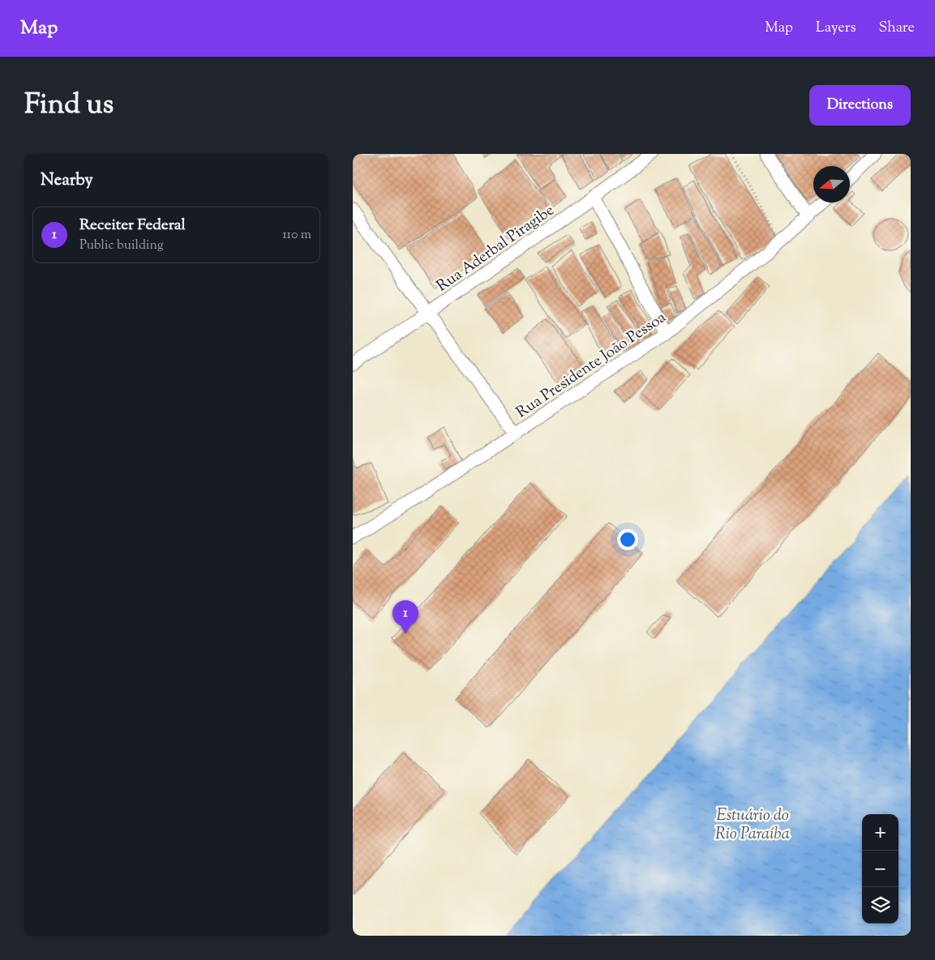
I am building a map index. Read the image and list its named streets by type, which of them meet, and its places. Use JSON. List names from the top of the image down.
{
  "streets": {
    "street": ["Rua Aderbal Piragibe", "Rua Presidente João Pessoa"]
  },
  "water": ["Estuário do Rio Paraíba"],
  "north": "left",
  "page": {
    "header": "Map",
    "nav": ["Map", "Layers", "Share"],
    "title": "Find us",
    "buttons": "Directions",
    "heading": "Nearby",
    "list": [
      {
        "mark": "1",
        "name": "Receiter Federal",
        "note": "Public building",
        "value": "110 m"
      }
    ],
    "pins": "1",
    "map_buttons": ["+", "−"]
  }
}
